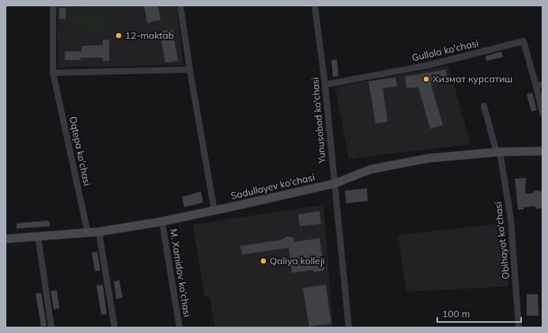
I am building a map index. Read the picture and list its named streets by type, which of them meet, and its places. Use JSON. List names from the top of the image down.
{
  "streets": {
    "main road": ["Sadullayev ko'chasi"],
    "street": [
      "Gullola ko'chasi",
      "Yunusobod ko'chasi",
      "Oqtepa ko'chasi",
      "Obihayot ko'chasi",
      "M. Xamidov ko'chasi"
    ]
  },
  "crossings": [
    ["Gullola ko'chasi", "Yunusobod ko'chasi"],
    ["Yunusobod ko'chasi", "Sadullayev ko'chasi"],
    ["Oqtepa ko'chasi", "Sadullayev ko'chasi"],
    ["Sadullayev ko'chasi", "Obihayot ko'chasi"],
    ["Sadullayev ko'chasi", "M. Xamidov ko'chasi"]
  ],
  "places": ["12-maktab", "Хизмат курсатиш", "Qaliya kolleji"],
  "scale_bar": "100 m"
}
